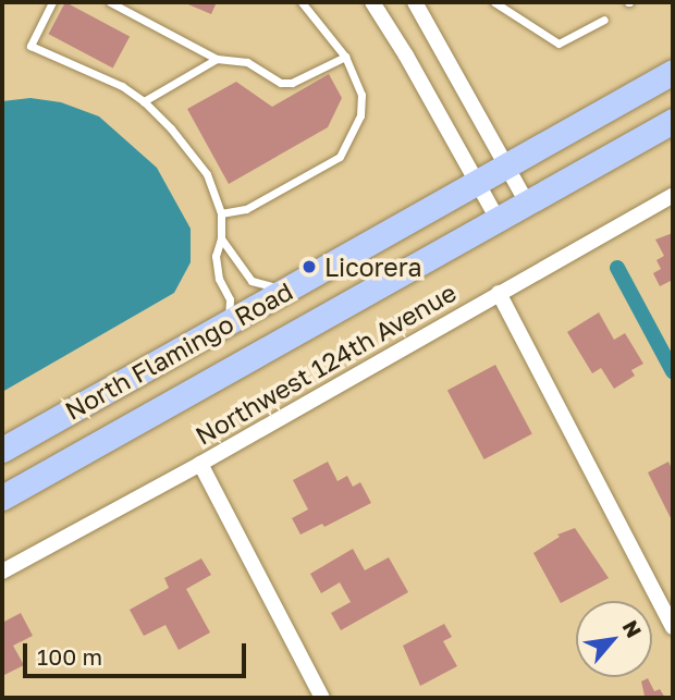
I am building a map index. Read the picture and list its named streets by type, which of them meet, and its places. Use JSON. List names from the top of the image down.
{
  "streets": {
    "highway": ["North Flamingo Road"],
    "street": ["Northwest 124th Avenue"]
  },
  "places": ["Licorera"],
  "scale_bar": "100 m",
  "north": "top right"
}
